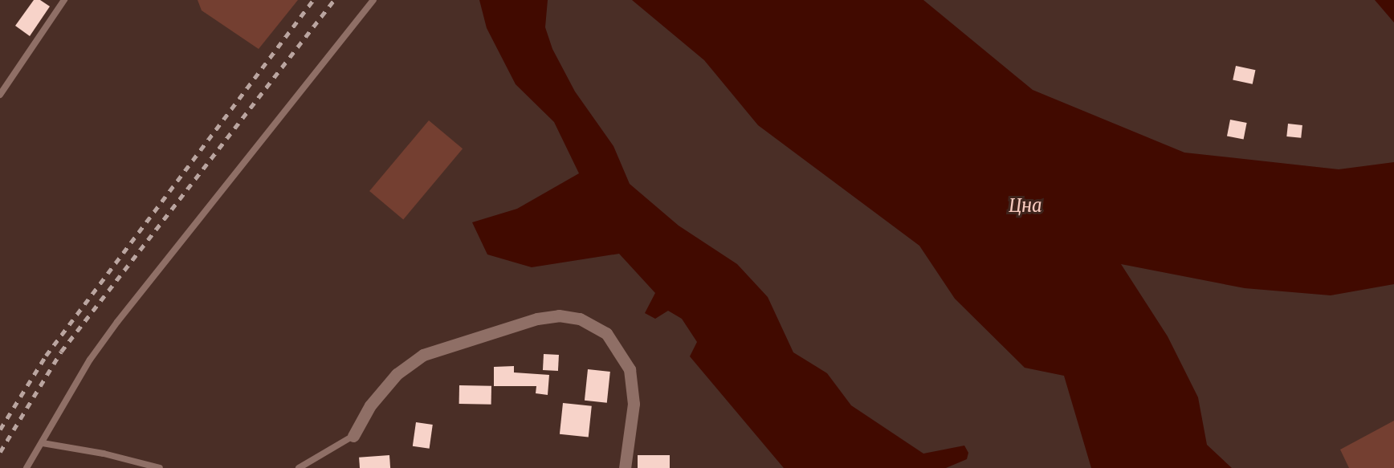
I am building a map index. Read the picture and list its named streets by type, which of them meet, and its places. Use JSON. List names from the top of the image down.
{
  "water": ["Цна"]
}
